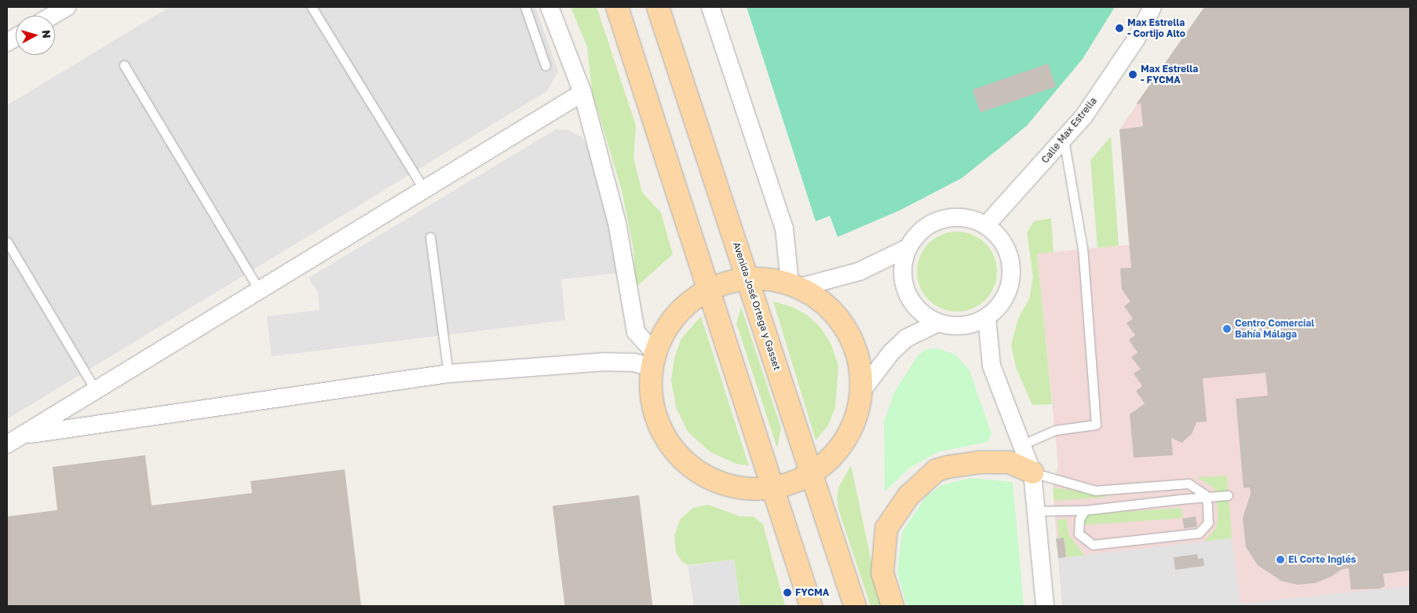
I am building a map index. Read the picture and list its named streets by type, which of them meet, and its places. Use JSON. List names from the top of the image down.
{
  "streets": {
    "main road": ["Avenida José Ortega y Gasset"],
    "street": ["Calle Max Estrella"]
  },
  "places": [
    "Max Estrella - Cortijo Alto",
    "Max Estrella - FYCMA",
    "Centro Comercial Bahía Málaga",
    "El Corte Inglés",
    "FYCMA"
  ],
  "north": "right"
}
